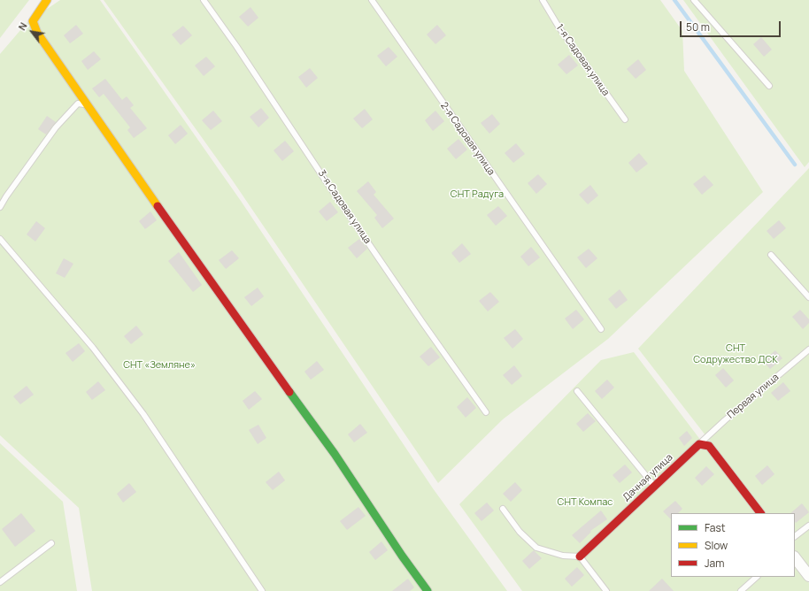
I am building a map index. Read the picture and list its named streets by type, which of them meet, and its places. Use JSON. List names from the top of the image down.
{
  "streets": {
    "street": ["Дачная улица"],
    "lane": [
      "1-я Садовая улица",
      "2-я Садовая улица",
      "3-я Садовая улица",
      "Первая улица"
    ]
  },
  "crossings": [
    ["Первая улица", "Дачная улица"]
  ],
  "parks": [
    "СНТ Радуга",
    "СНТ Содружество ДСК",
    "СНТ «Земляне»",
    "СНТ Компас"
  ],
  "legend": ["Fast", "Slow", "Jam"],
  "scale_bar": "50 m",
  "north": "top left"
}
